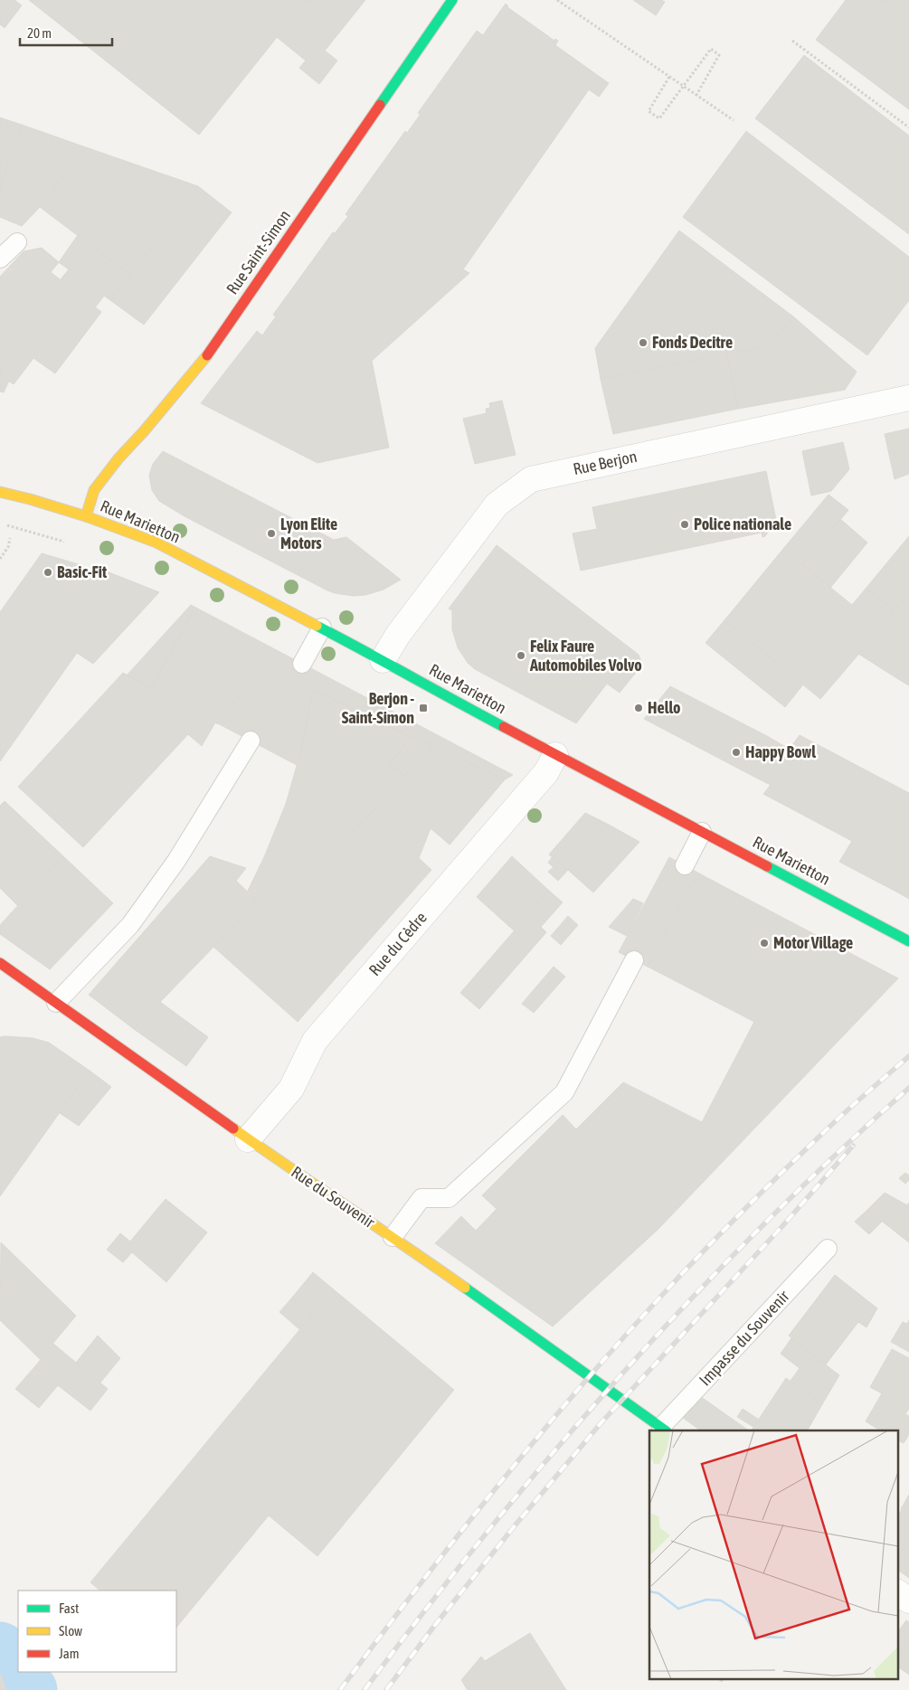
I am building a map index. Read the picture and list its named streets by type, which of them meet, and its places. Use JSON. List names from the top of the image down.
{
  "streets": {
    "street": [
      "Rue Saint-Simon",
      "Rue Berjon",
      "Rue Marietton",
      "Rue du Cèdre",
      "Rue du Souvenir"
    ],
    "lane": ["Impasse du Souvenir"]
  },
  "crossings": [
    ["Rue Saint-Simon", "Rue Marietton"],
    ["Rue Berjon", "Rue Marietton"],
    ["Rue Marietton", "Rue du Cèdre"],
    ["Rue du Cèdre", "Rue du Souvenir"],
    ["Rue du Souvenir", "Impasse du Souvenir"]
  ],
  "places": {
    "other": [
      "Fonds Decitre",
      "Police nationale",
      "Lyon Elite Motors",
      "Basic-Fit",
      "Felix Faure Automobiles Volvo",
      "Hello",
      "Happy Bowl",
      "Motor Village"
    ],
    "transit": ["Berjon - Saint-Simon"]
  },
  "legend": ["Fast", "Slow", "Jam"],
  "scale_bar": "20 m"
}
